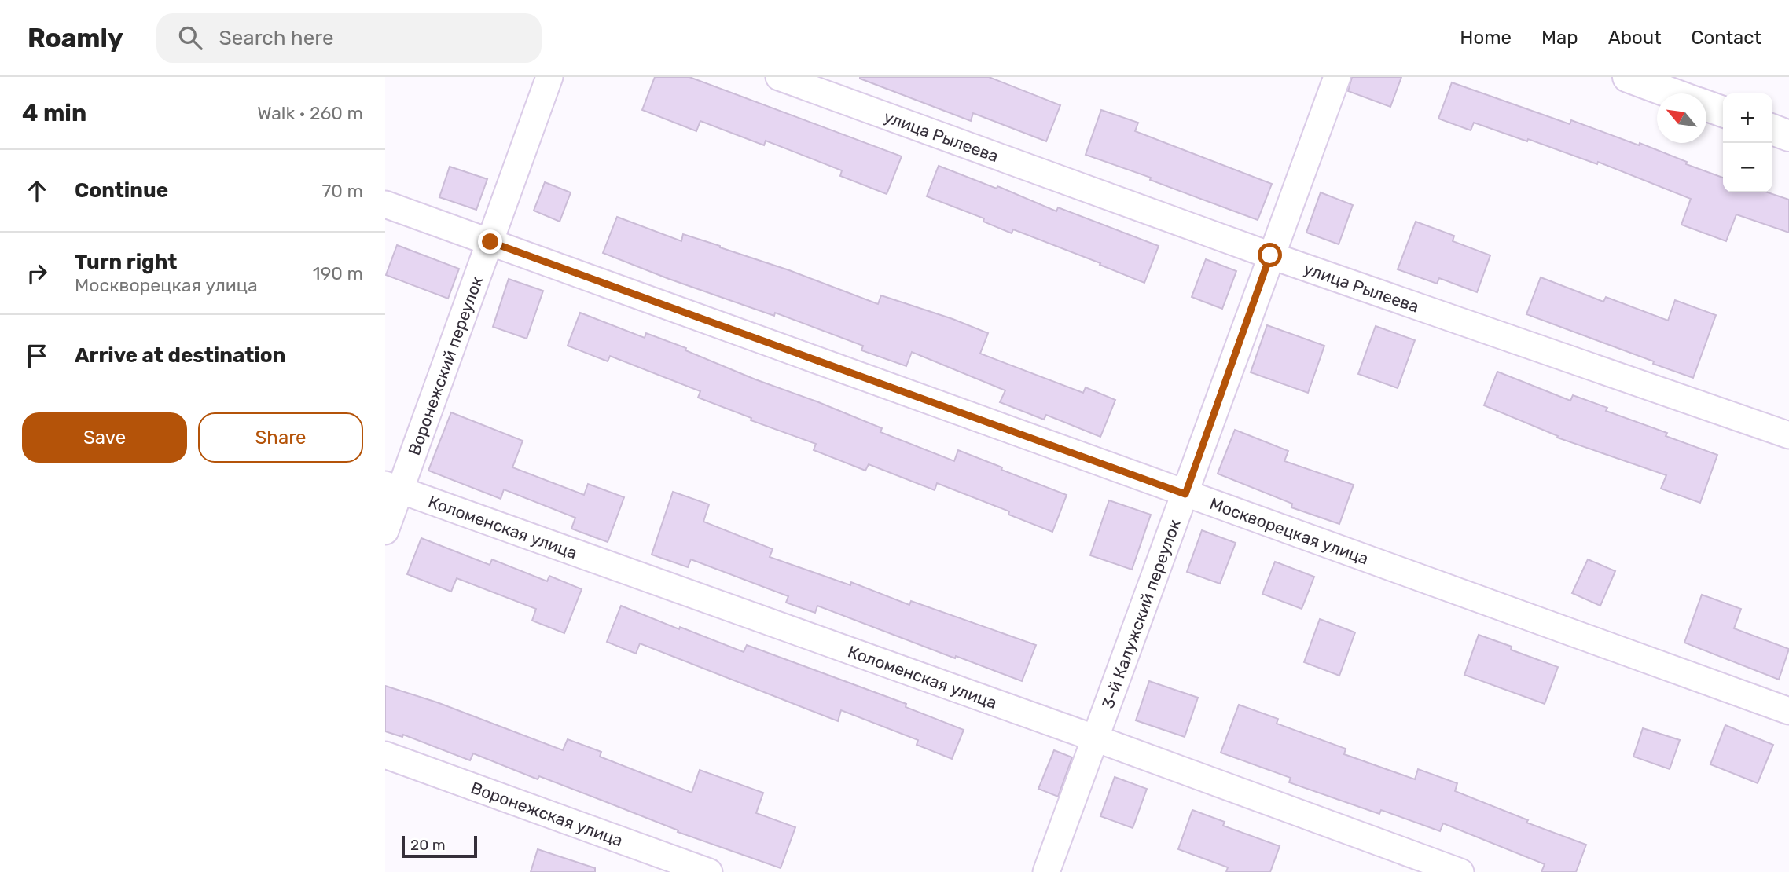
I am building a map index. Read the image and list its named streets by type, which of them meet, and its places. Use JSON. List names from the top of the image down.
{
  "streets": {
    "street": [
      "улица Рылеева",
      "Воронежский переулок",
      "Коломенская улица",
      "Москворецкая улица",
      "3-й Калужский переулок",
      "Воронежская улица"
    ]
  },
  "crossings": [
    ["улица Рылеева", "3-й Калужский переулок"],
    ["Воронежский переулок", "Коломенская улица"],
    ["Воронежский переулок", "Москворецкая улица"],
    ["Коломенская улица", "3-й Калужский переулок"],
    ["Москворецкая улица", "3-й Калужский переулок"]
  ],
  "scale_bar": "20 m",
  "north": "top left",
  "page": {
    "header": "Roamly",
    "search": "Search here",
    "nav": [
      "Home",
      "Map",
      "About",
      "Contact"
    ],
    "heading": ["4 min", "Walk · 260 m"],
    "map_buttons": ["+", "−"],
    "list": [
      ["Continue", "70 m"],
      ["Turn right", "Москворецкая улица", "190 m"],
      "Arrive at destination"
    ],
    "buttons": ["Save", "Share"],
    "scale": "20 m"
  }
}
